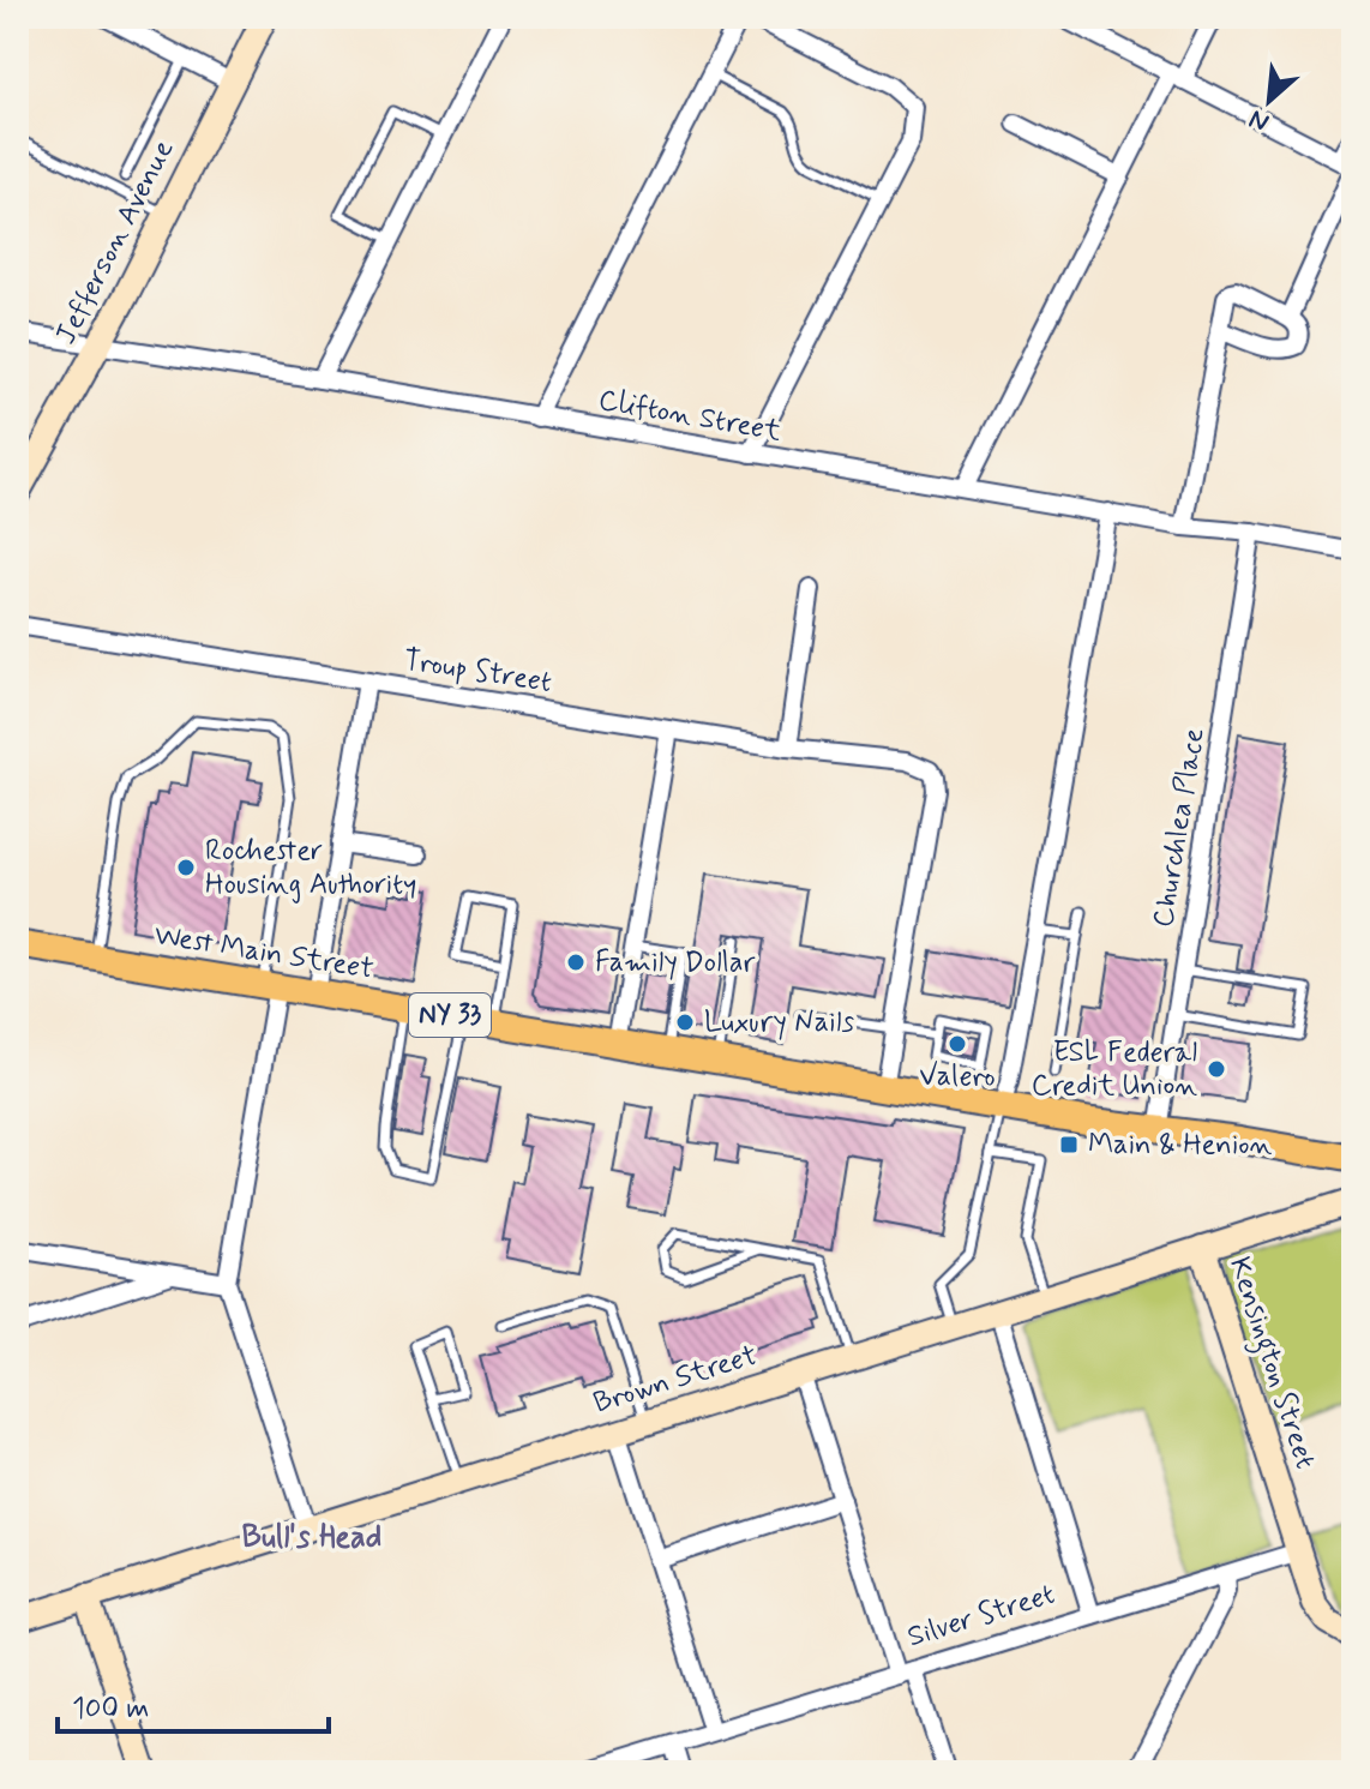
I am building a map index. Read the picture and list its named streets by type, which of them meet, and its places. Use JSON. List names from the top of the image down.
{
  "streets": {
    "main road": [
      "Jefferson Avenue",
      "West Main Street",
      "NY 33",
      "Kensington Street",
      "Brown Street"
    ],
    "street": [
      "Clifton Street",
      "Troup Street",
      "Churchlea Place",
      "Silver Street"
    ]
  },
  "crossings": [
    ["Jefferson Avenue", "Clifton Street"],
    ["Clifton Street", "Churchlea Place"],
    ["Churchlea Place", "West Main Street"],
    ["Kensington Street", "Brown Street"],
    ["Kensington Street", "Silver Street"]
  ],
  "districts": ["Bull's Head"],
  "places": {
    "other": [
      "Rochester Housing Authority",
      "Family Dollar",
      "Luxury Nails",
      "Valero",
      "ESL Federal Credit Union"
    ],
    "transit": ["Main & Henion"]
  },
  "scale_bar": "100 m",
  "north": "bottom left"
}
